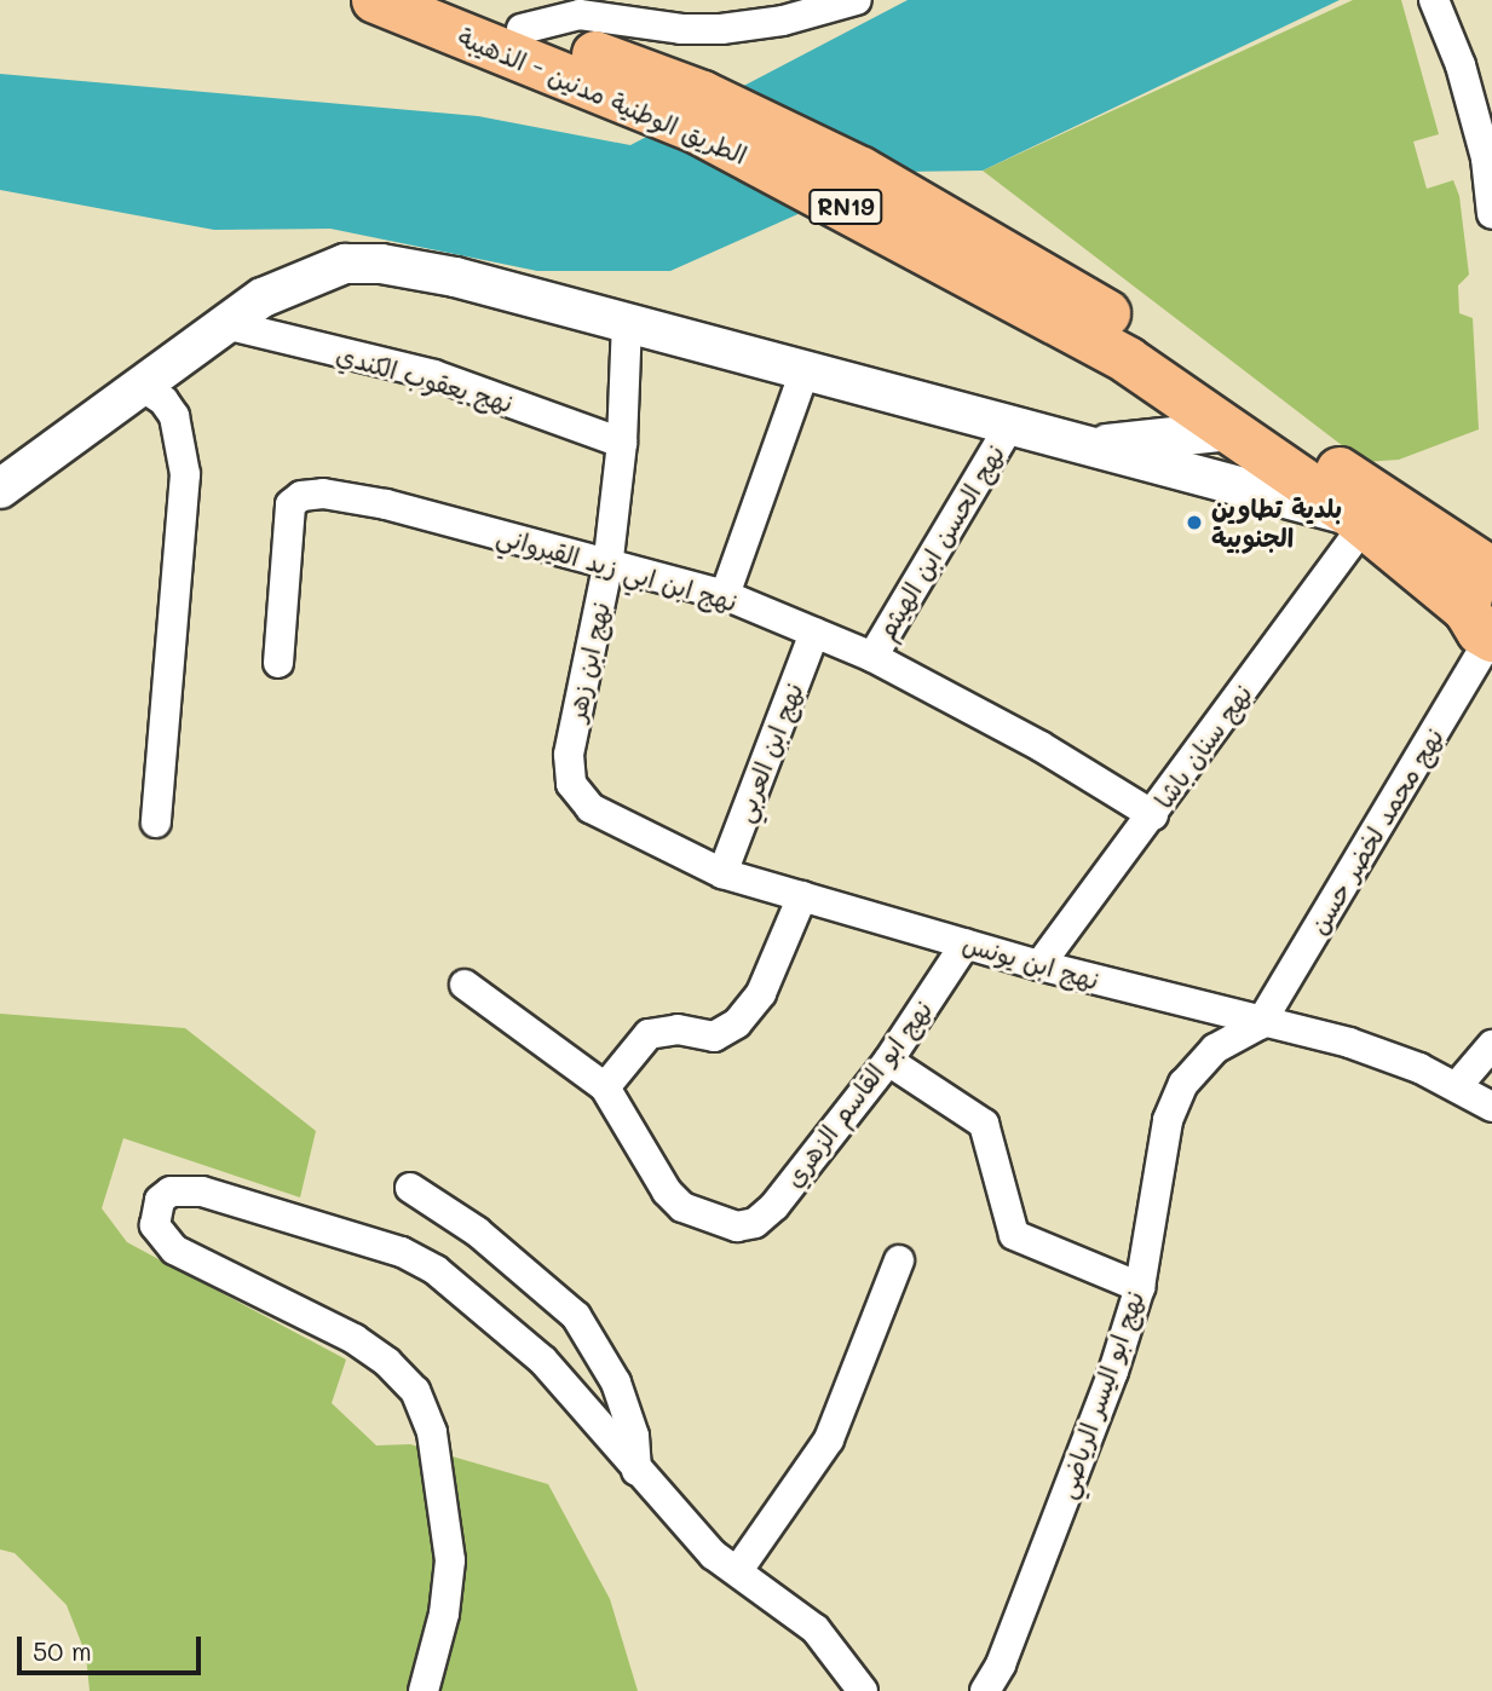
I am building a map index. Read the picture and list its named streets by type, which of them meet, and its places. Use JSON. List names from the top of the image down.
{
  "streets": {
    "main road": ["الطريق الوطنية مدنين - الذهيبة", "RN19"],
    "street": [
      "نهج يعقوب الكندي",
      "نهج الحسن ابن الهيثم",
      "نهج ابن ابي زيد القيرواني",
      "نهج ابن زهر",
      "نهج سنان باشا",
      "نهج ابن العربي",
      "نهج محمد لخضر حسن",
      "نهج ابن يونس",
      "نهج ابو القاسم الزهري",
      "نهج ابو اليسر الرياضي"
    ]
  },
  "crossings": [
    ["الطريق الوطنية مدنين - الذهيبة", "RN19"],
    ["الطريق الوطنية مدنين - الذهيبة", "نهج سنان باشا"],
    ["الطريق الوطنية مدنين - الذهيبة", "نهج محمد لخضر حسن"],
    ["RN19", "نهج محمد لخضر حسن"],
    ["نهج يعقوب الكندي", "نهج ابن زهر"],
    ["نهج الحسن ابن الهيثم", "نهج ابن ابي زيد القيرواني"],
    ["نهج ابن ابي زيد القيرواني", "نهج ابن زهر"],
    ["نهج ابن ابي زيد القيرواني", "نهج سنان باشا"],
    ["نهج ابن ابي زيد القيرواني", "نهج ابن العربي"],
    ["نهج ابن زهر", "نهج ابن يونس"],
    ["نهج سنان باشا", "نهج ابن يونس"],
    ["نهج ابن العربي", "نهج ابن يونس"],
    ["نهج محمد لخضر حسن", "نهج ابن يونس"],
    ["نهج محمد لخضر حسن", "نهج ابو اليسر الرياضي"],
    ["نهج ابن يونس", "نهج ابو القاسم الزهري"],
    ["نهج ابن يونس", "نهج ابو اليسر الرياضي"]
  ],
  "places": ["بلدية تطاوين الجنوبية"],
  "scale_bar": "50 m"
}
